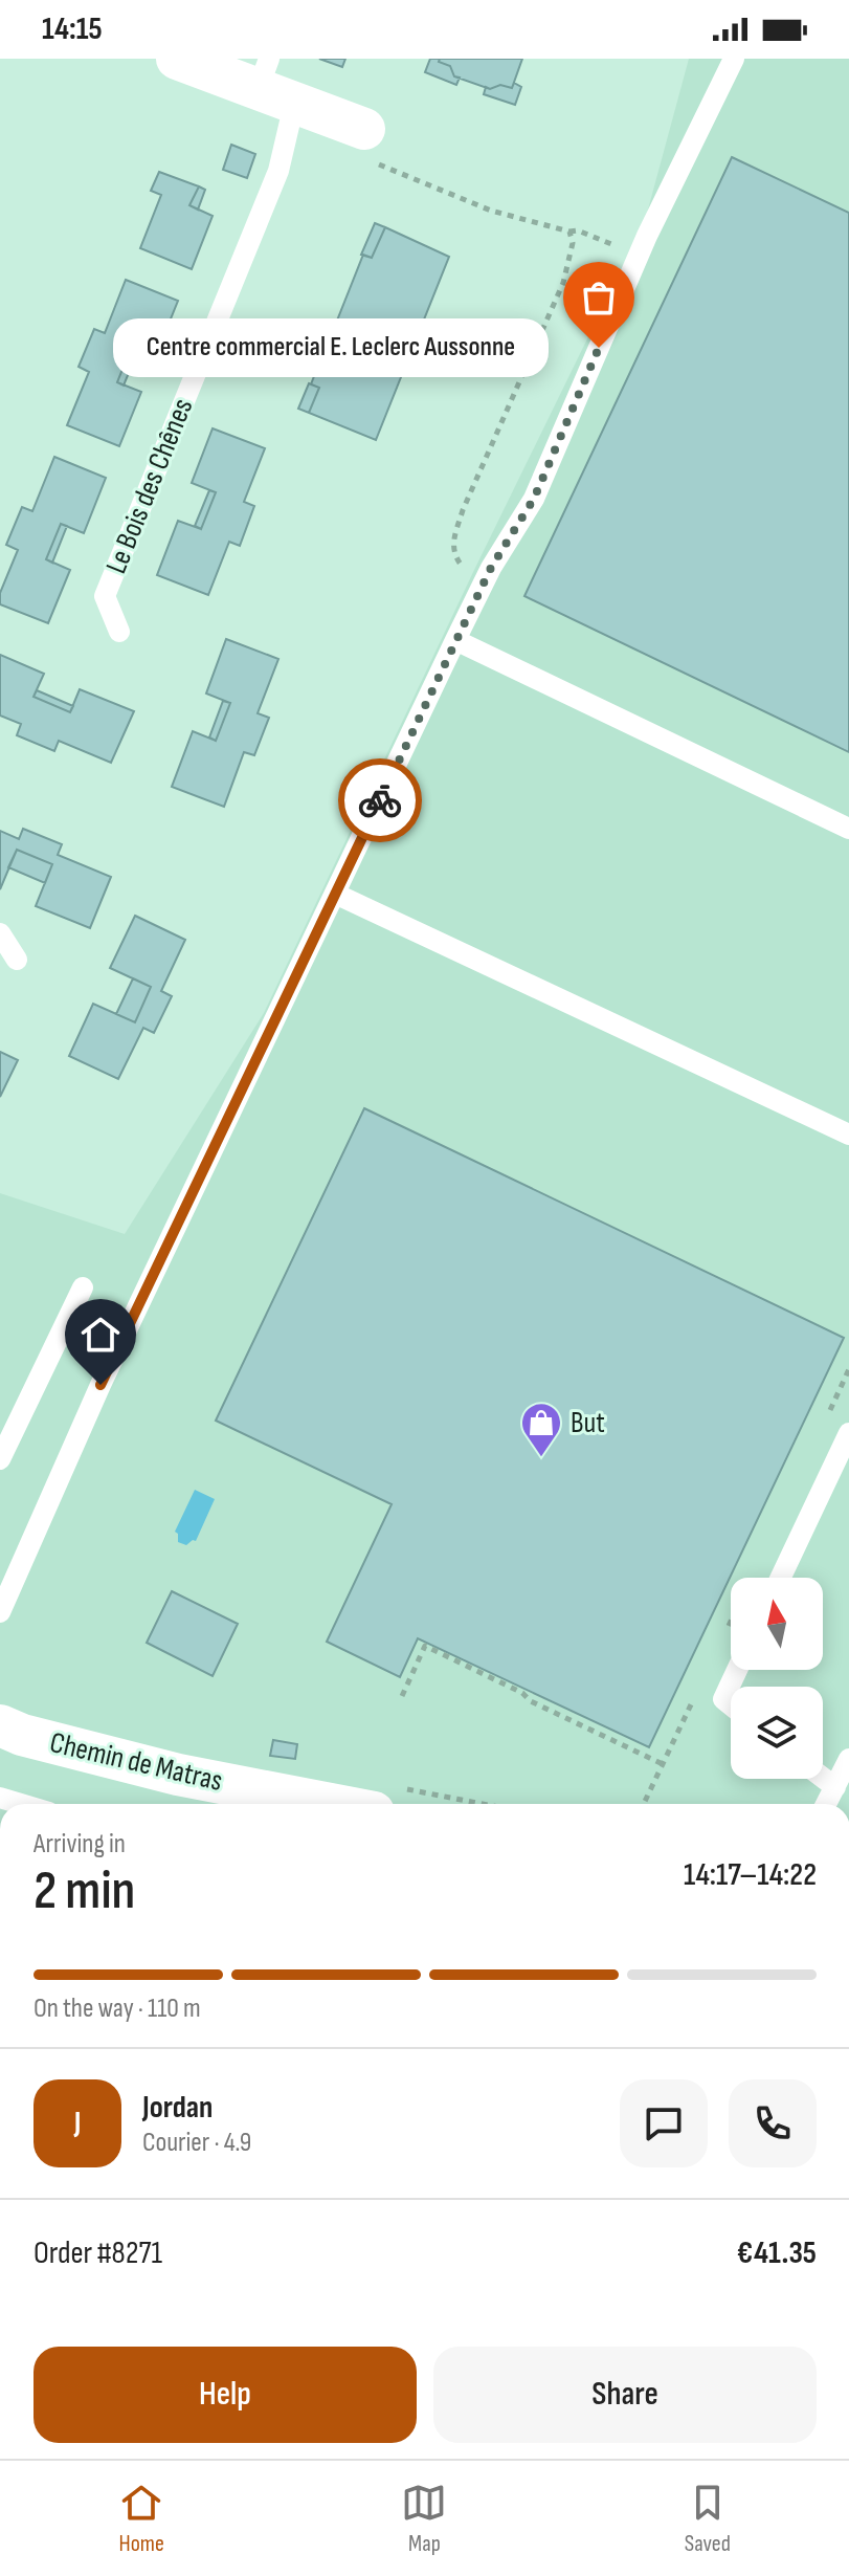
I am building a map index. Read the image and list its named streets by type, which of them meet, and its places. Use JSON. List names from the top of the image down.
{
  "streets": {
    "street": ["Chemin de Matras"],
    "lane": ["Le Bois des Chênes"]
  },
  "places": {
    "other": ["Centre commercial E. Leclerc Aussonne"],
    "shop": ["But"]
  },
  "north": "top",
  "page": {
    "status": "14:15",
    "bubble": "Centre commercial E. Leclerc Aussonne",
    "heading": ["2 min", "Arriving in", "14:17–14:22"],
    "panel": [
      "Jordan",
      "Courier · 4.9",
      "Order #8271",
      "€41.35"
    ],
    "bar": "On the way · 110 m",
    "round": "J",
    "buttons": ["Help", "Share"],
    "tabs": ["Home", "Map", "Saved"]
  }
}
